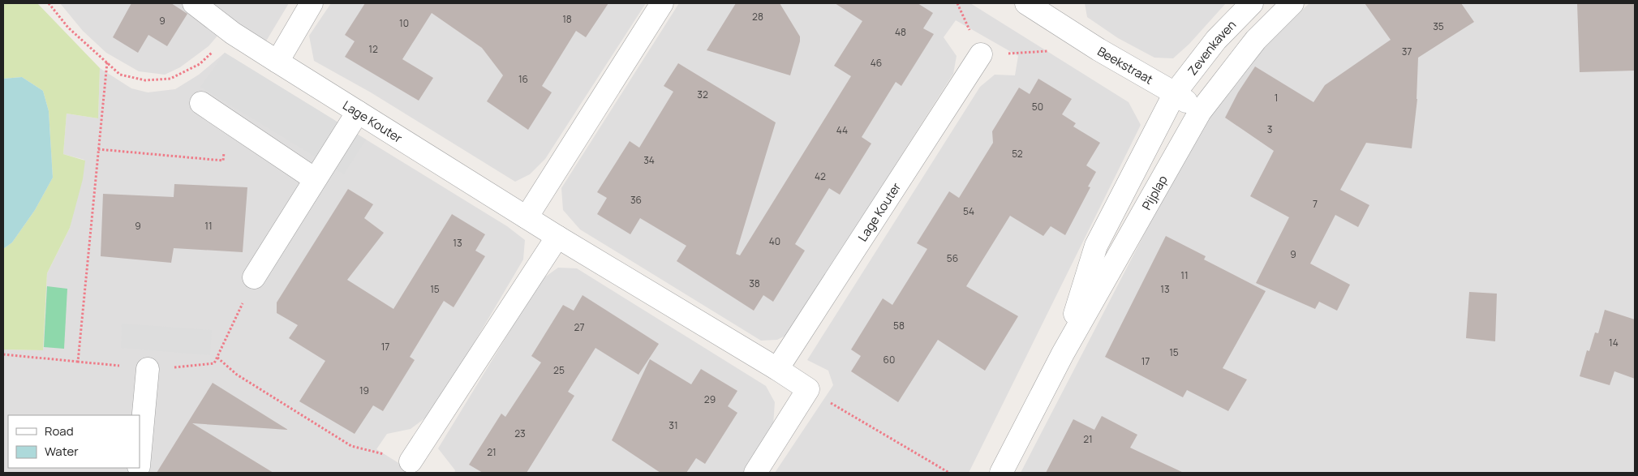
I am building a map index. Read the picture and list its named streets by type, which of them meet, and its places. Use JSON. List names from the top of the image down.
{
  "streets": {
    "street": [
      "Zevenkaven",
      "Beekstraat",
      "Lage Kouter",
      "Pijplap"
    ]
  },
  "crossings": [
    ["Zevenkaven", "Beekstraat"],
    ["Zevenkaven", "Pijplap"],
    ["Beekstraat", "Pijplap"]
  ],
  "house_numbers": [
    "28",
    "18",
    "9",
    "10",
    "35",
    "48",
    "12",
    "37",
    "46",
    "16",
    "32",
    "1",
    "50",
    "3",
    "44",
    "52",
    "34",
    "42",
    "36",
    "7",
    "54",
    "9",
    "11",
    "40",
    "13",
    "9",
    "56",
    "11",
    "38",
    "15",
    "13",
    "58",
    "27",
    "14",
    "17",
    "15",
    "60",
    "17",
    "25",
    "19",
    "29",
    "31",
    "23",
    "21",
    "21"
  ],
  "legend": ["Road", "Water"]
}
